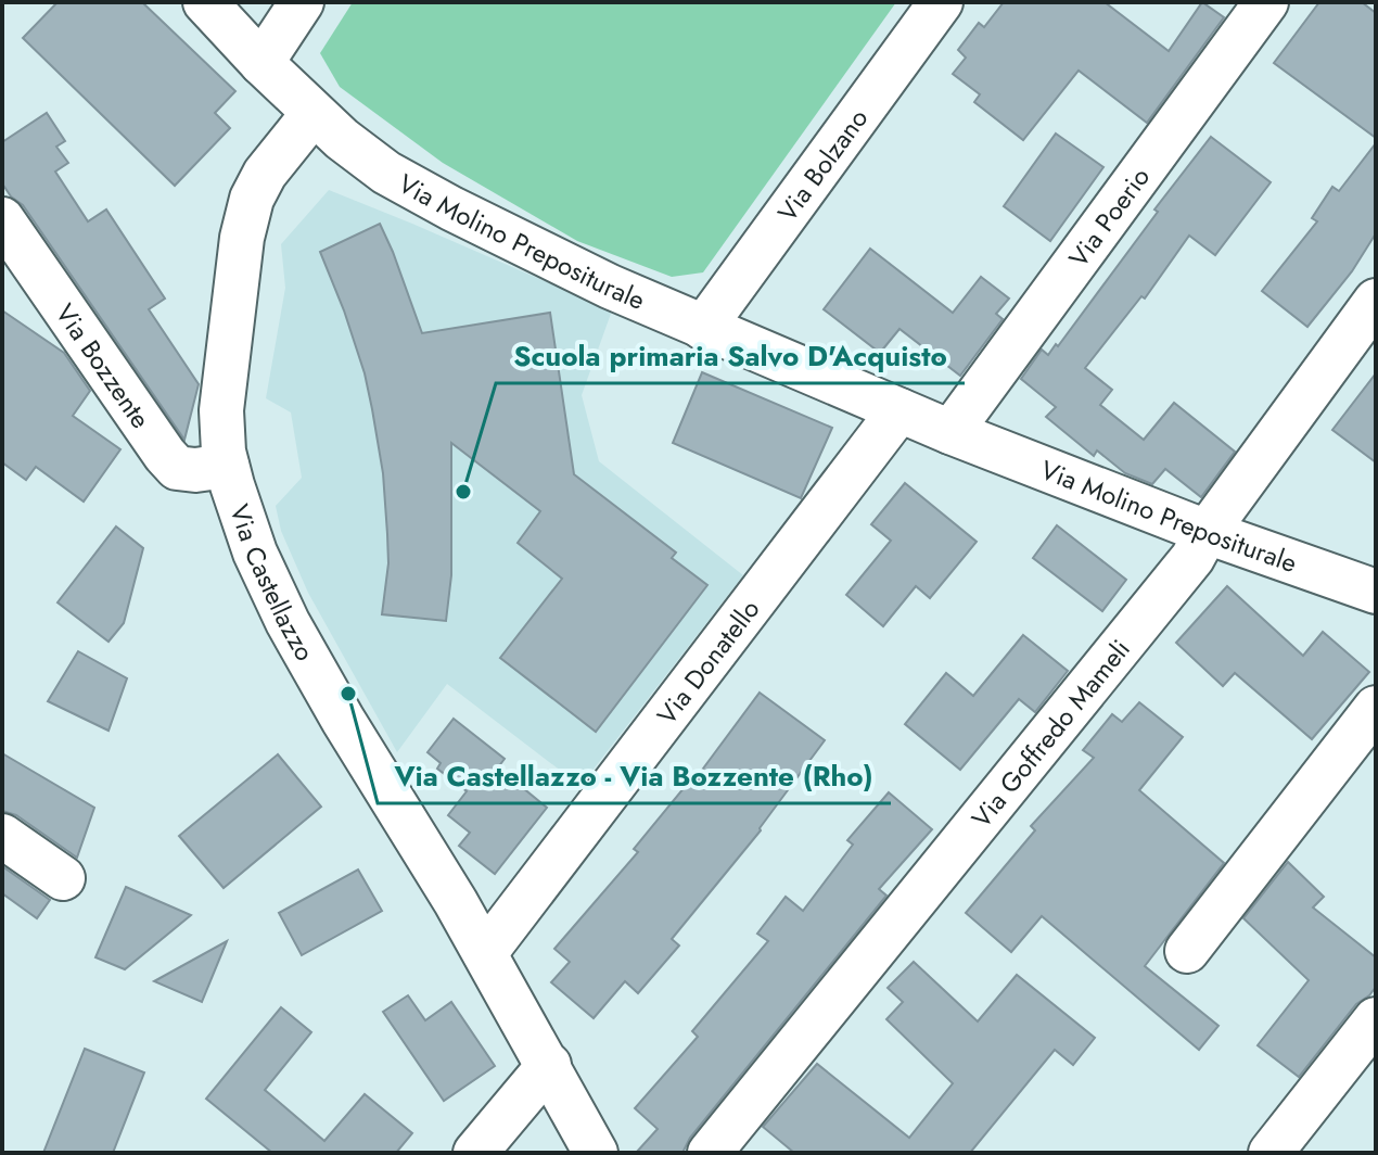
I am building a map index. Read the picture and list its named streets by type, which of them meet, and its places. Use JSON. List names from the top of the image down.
{
  "streets": {
    "street": [
      "Via Bolzano",
      "Via Poerio",
      "Via Molino Prepositurale",
      "Via Bozzente",
      "Via Castellazzo",
      "Via Donatello",
      "Via Goffredo Mameli"
    ]
  },
  "crossings": [
    ["Via Bolzano", "Via Molino Prepositurale"],
    ["Via Poerio", "Via Molino Prepositurale"],
    ["Via Molino Prepositurale", "Via Castellazzo"],
    ["Via Molino Prepositurale", "Via Donatello"],
    ["Via Molino Prepositurale", "Via Goffredo Mameli"],
    ["Via Bozzente", "Via Castellazzo"],
    ["Via Castellazzo", "Via Donatello"]
  ],
  "places": ["Scuola primaria Salvo D'Acquisto", "Via Castellazzo - Via Bozzente (Rho)"]
}
